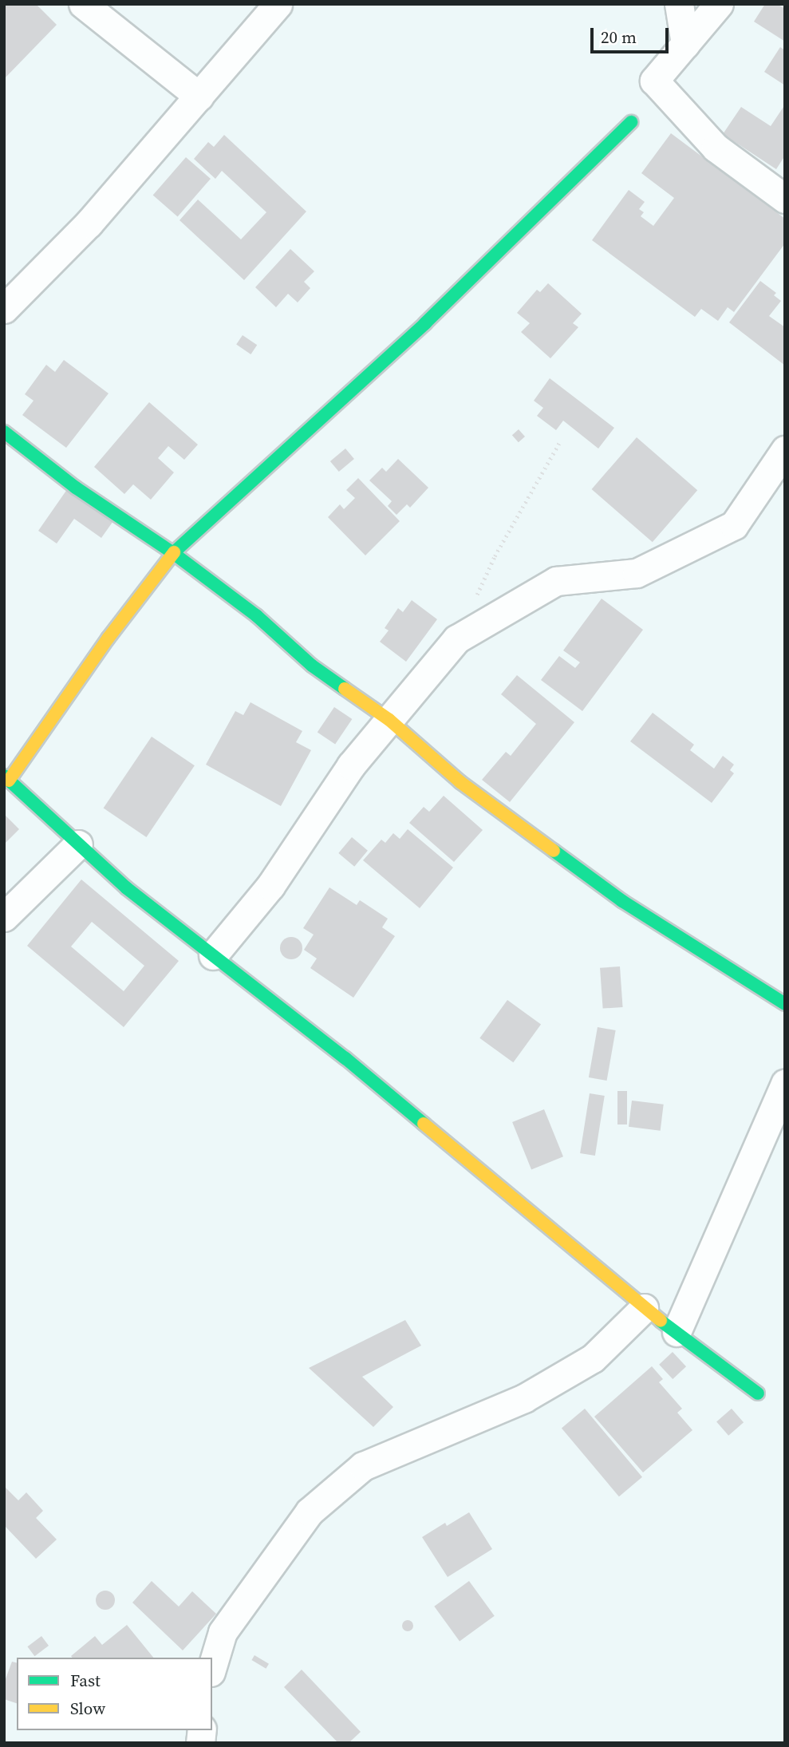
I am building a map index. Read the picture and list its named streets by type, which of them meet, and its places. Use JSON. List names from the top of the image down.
{
  "legend": ["Fast", "Slow"],
  "scale_bar": "20 m"
}
